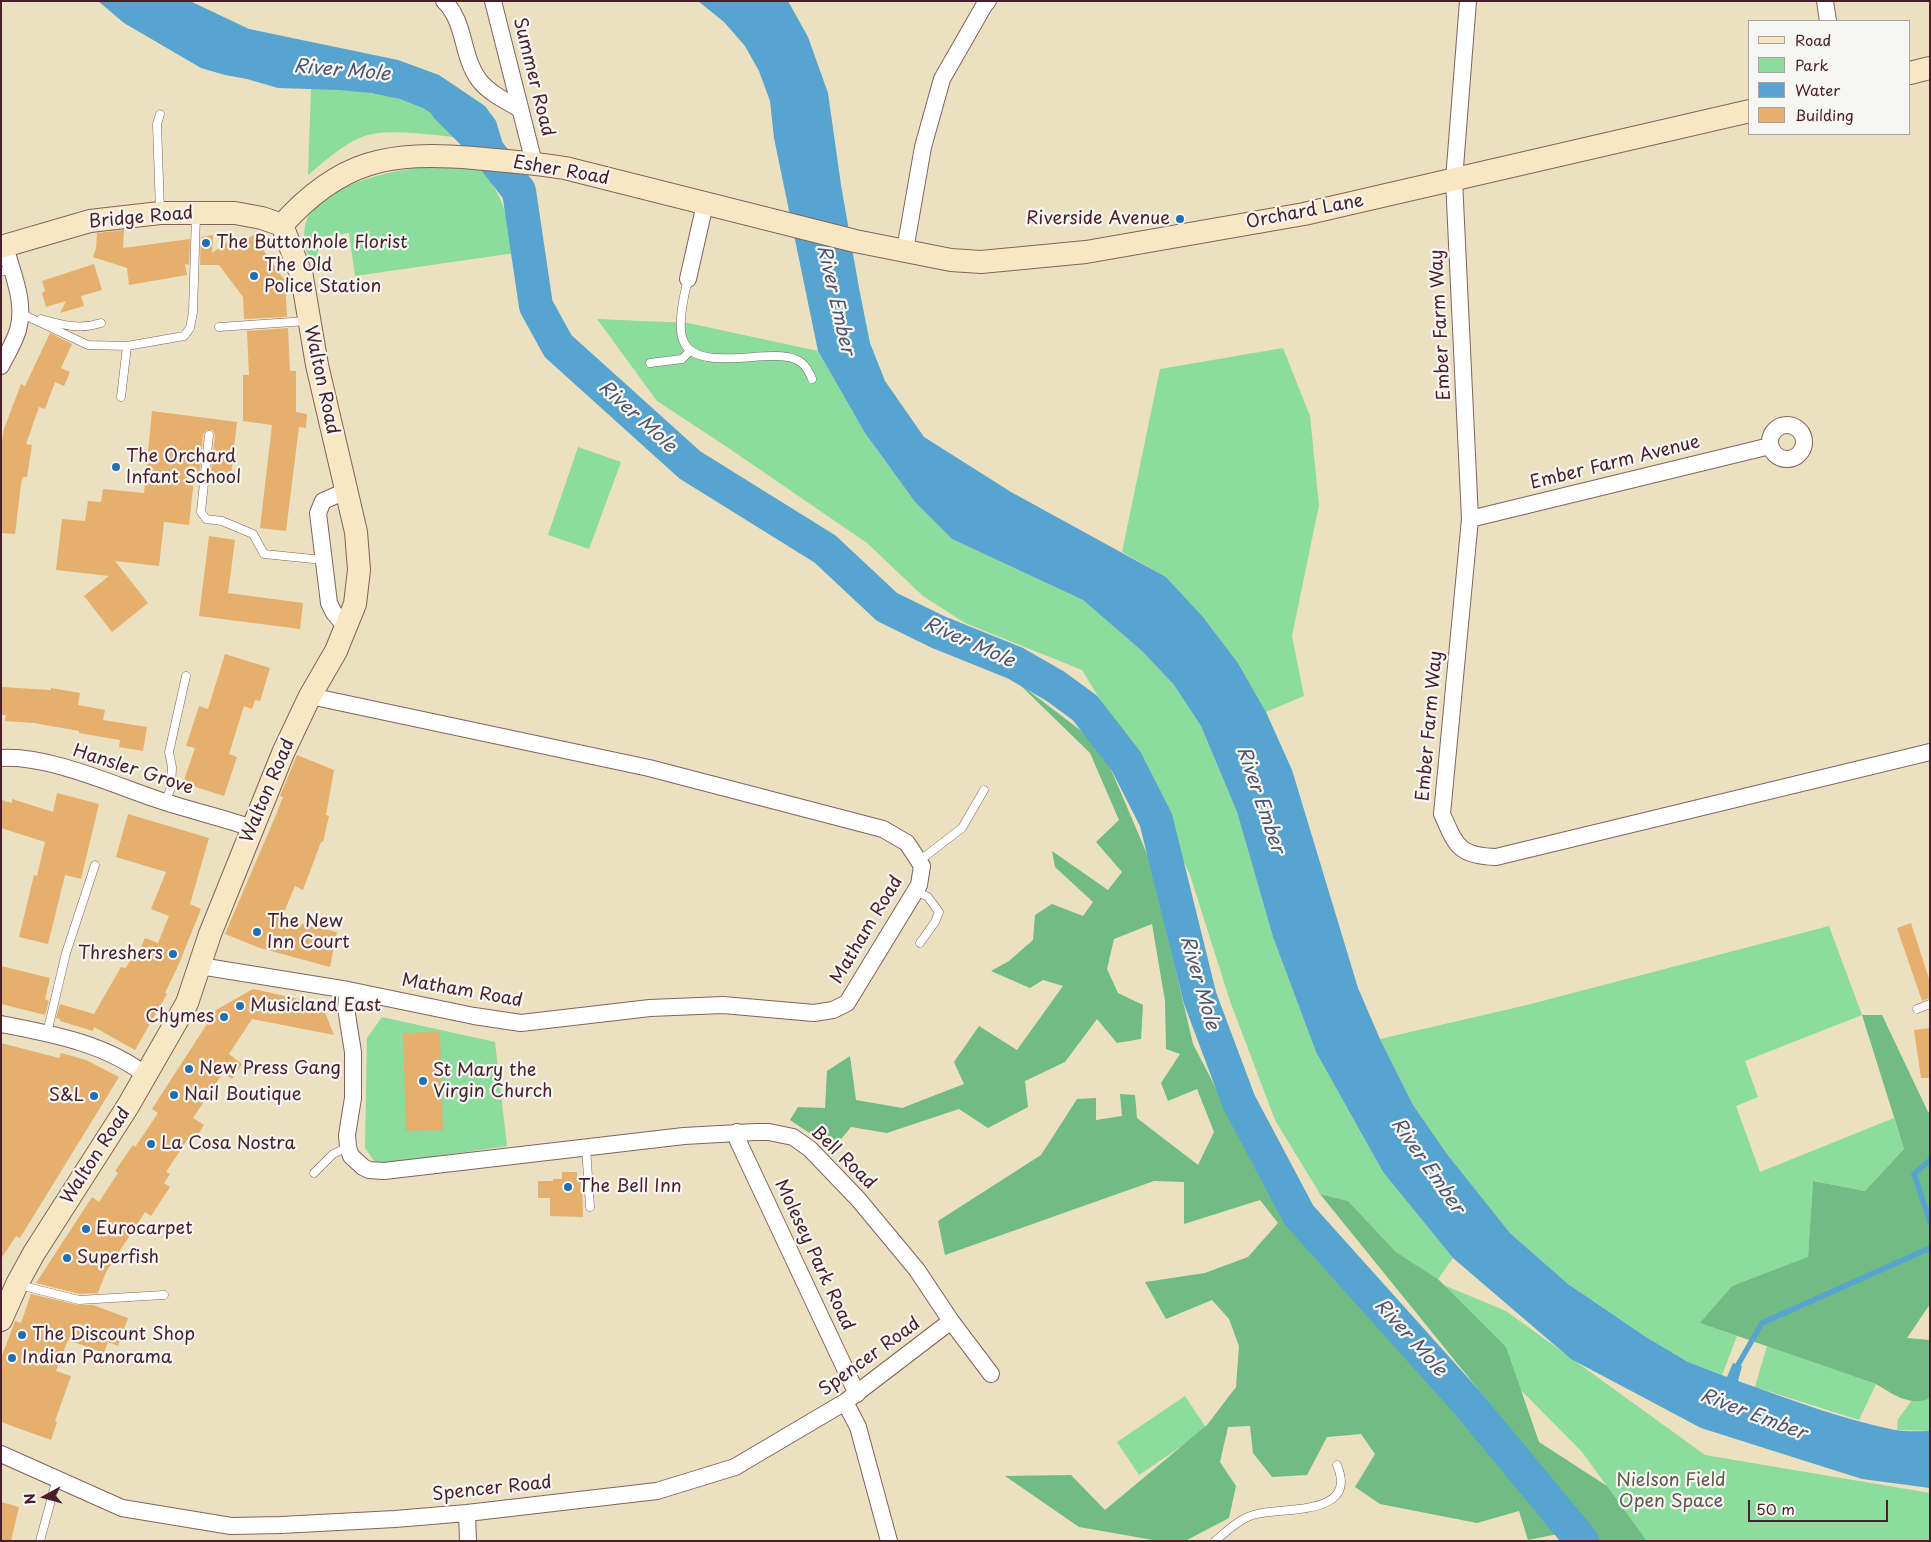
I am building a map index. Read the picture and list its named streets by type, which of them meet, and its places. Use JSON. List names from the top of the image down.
{
  "streets": {
    "main road": [
      "Esher Road",
      "Orchard Lane",
      "Bridge Road",
      "Walton Road"
    ],
    "street": [
      "Summer Road",
      "Ember Farm Way",
      "Ember Farm Avenue",
      "Hansler Grove",
      "Matham Road",
      "Bell Road",
      "Molesey Park Road",
      "Spencer Road"
    ]
  },
  "crossings": [
    ["Summer Road", "Esher Road"],
    ["Esher Road", "Orchard Lane"],
    ["Esher Road", "Bridge Road"],
    ["Esher Road", "Walton Road"],
    ["Orchard Lane", "Ember Farm Way"],
    ["Bridge Road", "Walton Road"],
    ["Ember Farm Way", "Ember Farm Avenue"],
    ["Walton Road", "Hansler Grove"],
    ["Walton Road", "Matham Road"],
    ["Bell Road", "Molesey Park Road"],
    ["Bell Road", "Spencer Road"],
    ["Molesey Park Road", "Spencer Road"]
  ],
  "water": ["River Mole", "River Ember"],
  "parks": ["Nielson Field Open Space"],
  "places": [
    "Riverside Avenue",
    "The Buttonhole Florist",
    "The Old Police Station",
    "The Orchard Infant School",
    "The New Inn Court",
    "Threshers",
    "Musicland East",
    "Chymes",
    "New Press Gang",
    "St Mary the Virgin Church",
    "Nail Boutique",
    "S&L",
    "La Cosa Nostra",
    "The Bell Inn",
    "Eurocarpet",
    "Superfish",
    "The Discount Shop",
    "Indian Panorama"
  ],
  "legend": [
    "Road",
    "Park",
    "Water",
    "Building"
  ],
  "scale_bar": "50 m",
  "north": "left"
}
